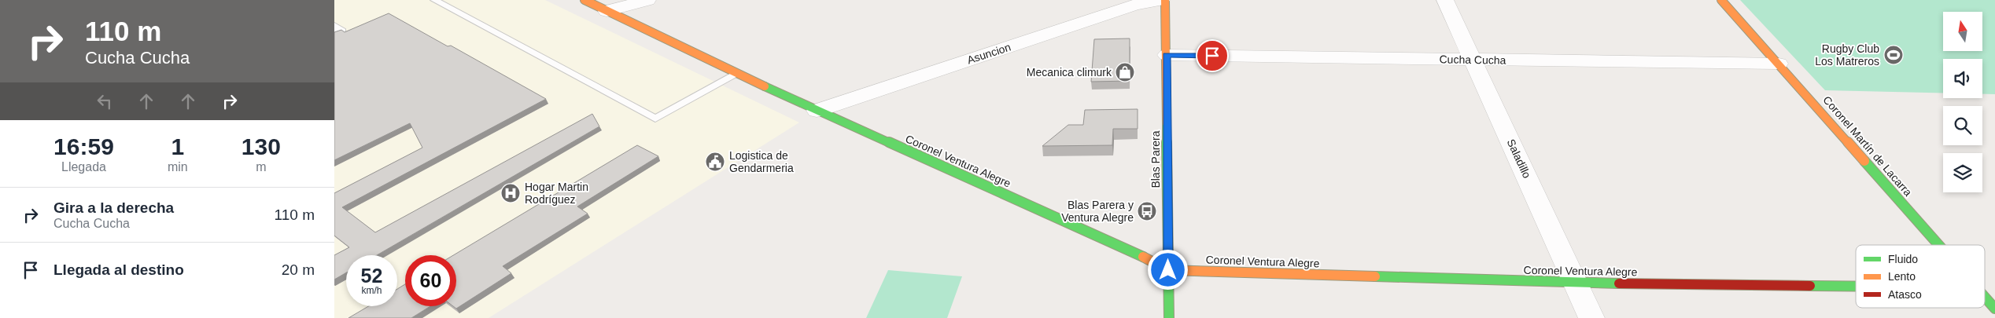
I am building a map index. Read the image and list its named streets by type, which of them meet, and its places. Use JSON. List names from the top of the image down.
{
  "streets": {
    "street": [
      "Asuncion",
      "Cucha Cucha",
      "Coronel Martín de Lacarra",
      "Saladillo",
      "Blas Parera",
      "Coronel Ventura Alegre"
    ]
  },
  "crossings": [
    ["Asuncion", "Coronel Ventura Alegre"],
    ["Cucha Cucha", "Coronel Martín de Lacarra"],
    ["Cucha Cucha", "Saladillo"],
    ["Cucha Cucha", "Blas Parera"],
    ["Saladillo", "Coronel Ventura Alegre"],
    ["Blas Parera", "Coronel Ventura Alegre"]
  ],
  "places": {
    "sports": ["Rugby Club Los Matreros"],
    "shop": ["Mecanica climurk"],
    "public building": ["Logistica de Gendarmeria"],
    "hospital": ["Hogar Martin Rodríguez"],
    "bus stop": ["Blas Parera y Ventura Alegre"]
  },
  "legend": ["Fluido", "Lento", "Atasco"],
  "north": "top",
  "page": {
    "turn": ["110 m", "Cucha Cucha"],
    "eta": [
      "16:59",
      "Llegada",
      "1",
      "min",
      "130",
      "m"
    ],
    "list": [
      {
        "name": "Gira a la derecha",
        "note": "Cucha Cucha",
        "value": "110 m"
      },
      {
        "name": "Llegada al destino",
        "value": "20 m"
      }
    ],
    "speed": "52 km/h",
    "limit": "60"
  }
}
